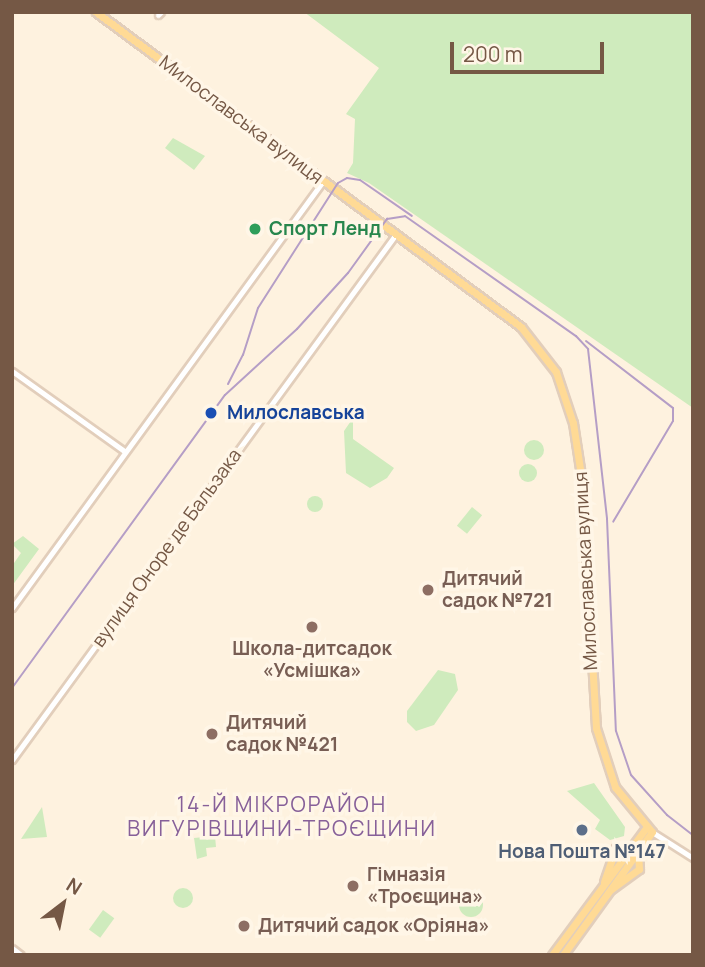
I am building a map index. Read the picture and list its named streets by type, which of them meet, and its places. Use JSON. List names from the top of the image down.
{
  "streets": {
    "main road": ["Милославська вулиця"],
    "street": ["вулиця Оноре де Бальзака"]
  },
  "crossings": [
    ["Милославська вулиця", "вулиця Оноре де Бальзака"]
  ],
  "districts": ["14-Й МІКРОРАЙОН ВИГУРІВЩИНИ-ТРОЄЩИНИ"],
  "places": [
    "Спорт Ленд",
    "Милославська",
    "Дитячий садок №721",
    "Школа-дитсадок «Усмішка»",
    "Дитячий садок №421",
    "Нова Пошта №147",
    "Гімназія «Троєщина»",
    "Дитячий садок «Оріяна»"
  ],
  "scale_bar": "200 m",
  "north": "top right"
}
